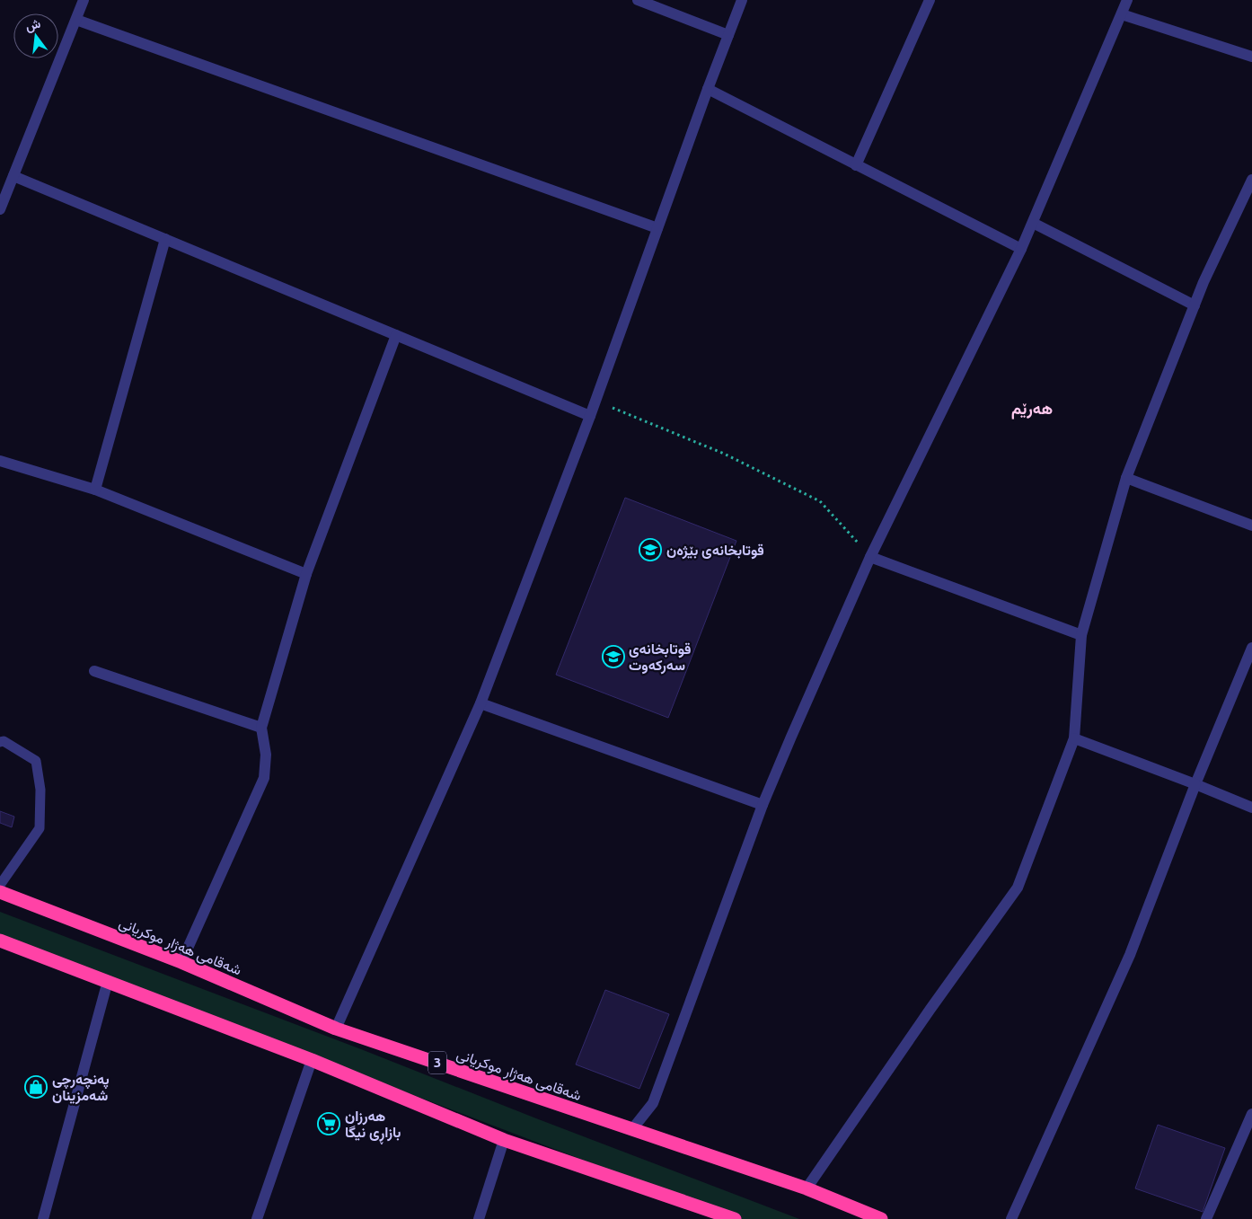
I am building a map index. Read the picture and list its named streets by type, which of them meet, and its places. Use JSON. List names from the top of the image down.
{
  "streets": {
    "highway": ["شەقامی ھەژار موکریانی", "3"]
  },
  "districts": ["ھەرێم"],
  "places": {
    "school or university": ["قوتابخانەی بێژەن", "قوتابخانەی سەرکەوت"],
    "shop": ["پەنچەرچی شەمزینان"],
    "supermarket": ["هەرزان بازاڕی نیگا"]
  },
  "north": "top"
}
